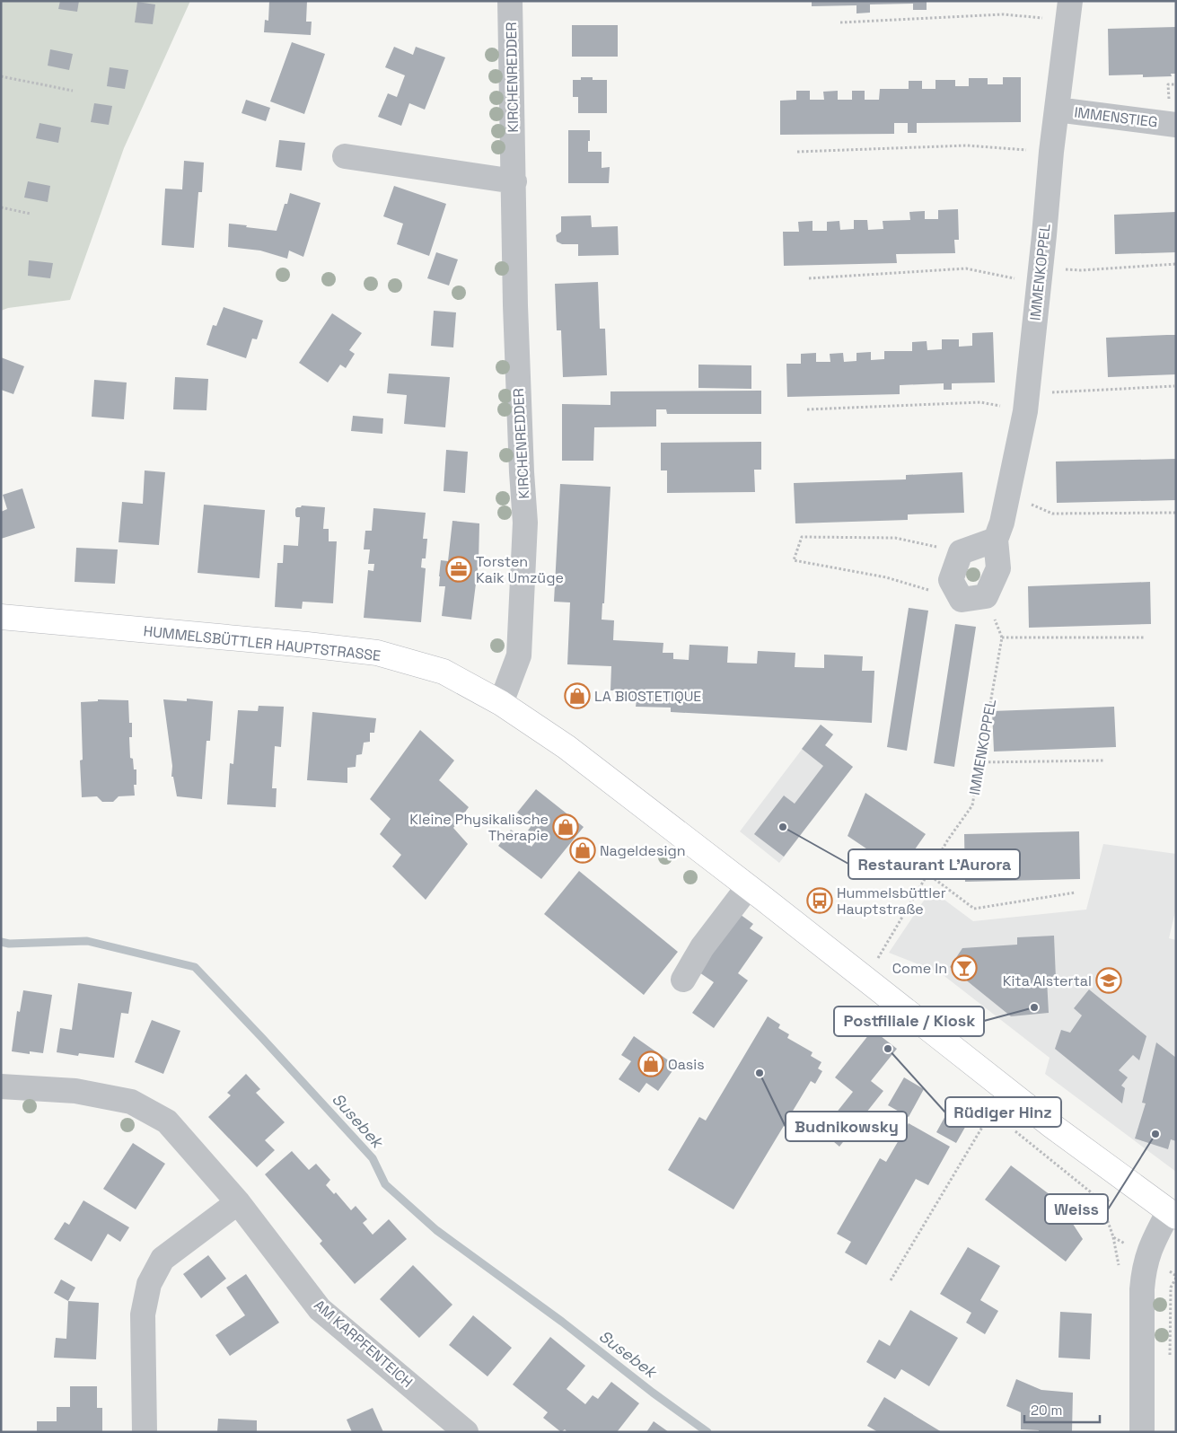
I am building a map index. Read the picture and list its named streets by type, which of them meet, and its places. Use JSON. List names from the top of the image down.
{
  "streets": {
    "main road": ["HUMMELSBÜTTLER HAUPTSTRASSE"],
    "street": [
      "KIRCHENREDDER",
      "IMMENSTIEG",
      "IMMENKOPPEL",
      "AM KARPFENTEICH"
    ]
  },
  "crossings": [
    ["KIRCHENREDDER", "HUMMELSBÜTTLER HAUPTSTRASSE"],
    ["IMMENSTIEG", "IMMENKOPPEL"],
    ["IMMENKOPPEL", "HUMMELSBÜTTLER HAUPTSTRASSE"]
  ],
  "water": ["Susebek"],
  "places": {
    "office": ["Torsten Kaik Umzüge"],
    "shop": [
      "LA BIOSTETIQUE",
      "Kleine Physikalische Therapie",
      "Nageldesign",
      "Oasis"
    ],
    "other": [
      "Restaurant L'Aurora",
      "Postfiliale / Kiosk",
      "Rüdiger Hinz",
      "Budnikowsky",
      "Weiss"
    ],
    "bus stop": ["Hummelsbüttler Hauptstraße"],
    "bar": ["Come In"],
    "school or university": ["Kita Alstertal"]
  },
  "scale_bar": "20 m"
}
